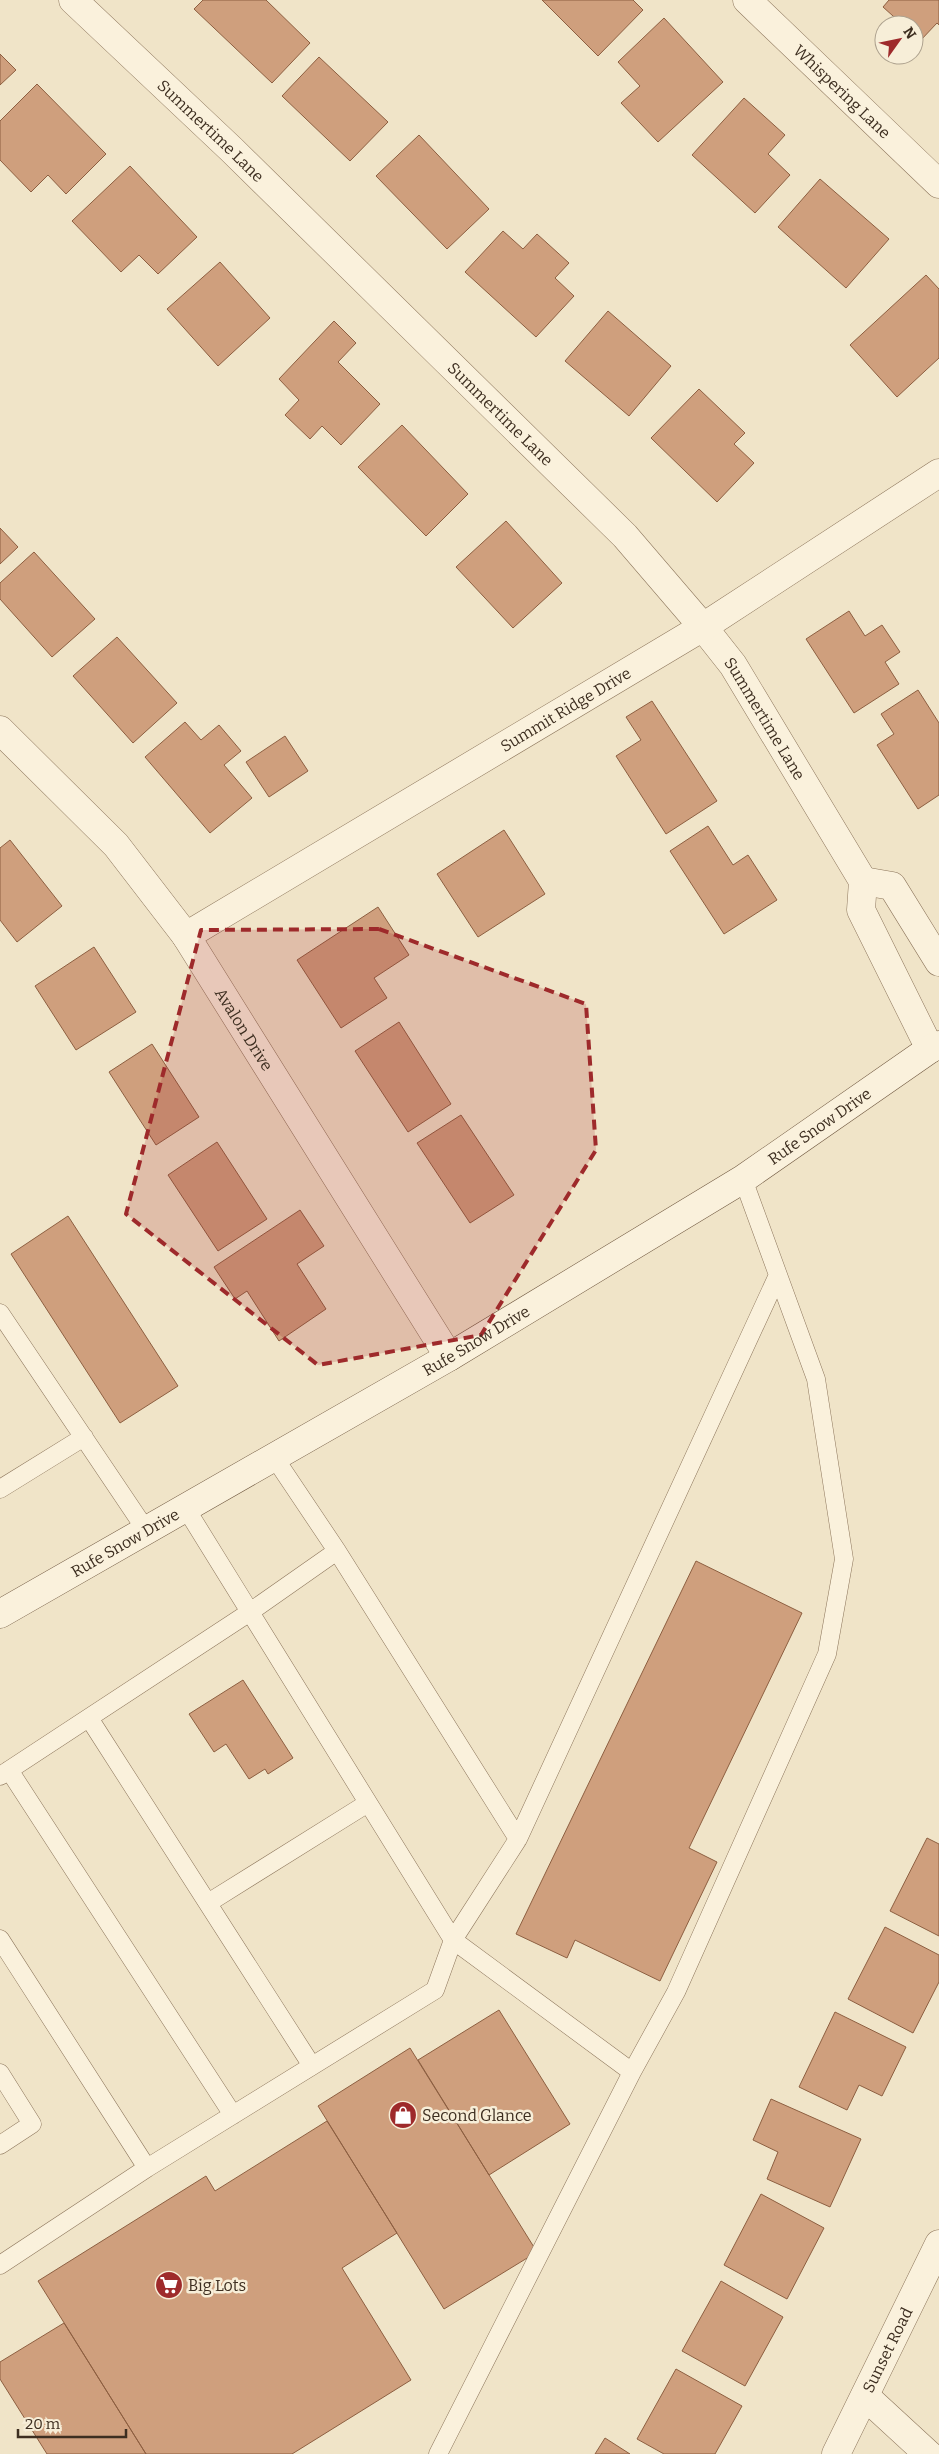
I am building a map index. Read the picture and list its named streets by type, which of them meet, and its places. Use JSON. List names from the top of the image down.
{
  "streets": {
    "street": [
      "Whispering Lane",
      "Summertime Lane",
      "Summit Ridge Drive",
      "Avalon Drive",
      "Rufe Snow Drive",
      "Sunset Road"
    ]
  },
  "crossings": [
    ["Summertime Lane", "Summit Ridge Drive"],
    ["Summit Ridge Drive", "Avalon Drive"],
    ["Avalon Drive", "Rufe Snow Drive"]
  ],
  "places": {
    "shop": ["Second Glance"],
    "supermarket": ["Big Lots"]
  },
  "scale_bar": "20 m",
  "north": "top right"
}
